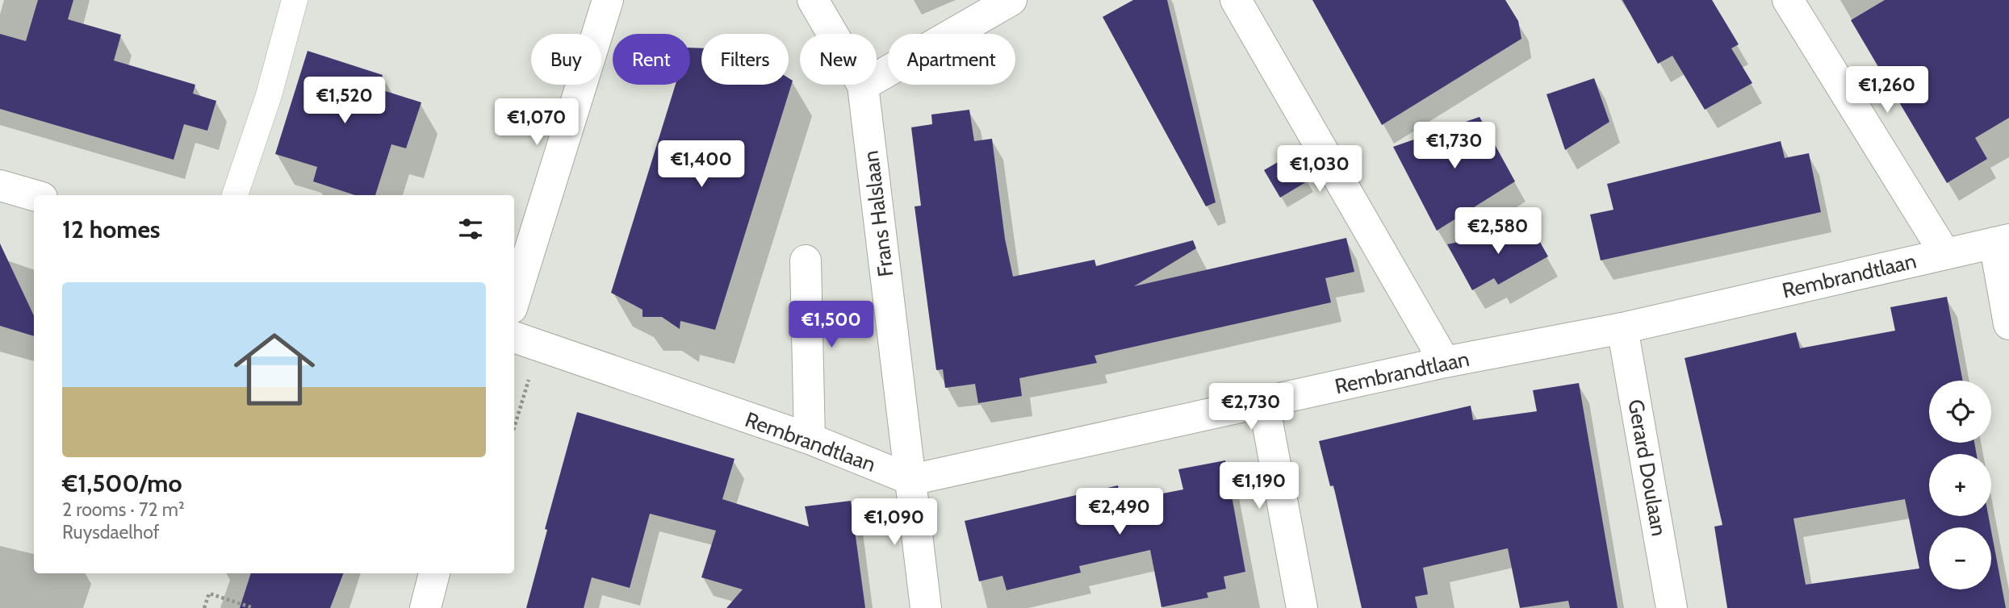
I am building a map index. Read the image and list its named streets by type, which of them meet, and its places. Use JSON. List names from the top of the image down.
{
  "streets": {
    "street": ["Frans Halslaan", "Rembrandtlaan", "Gerard Doulaan"]
  },
  "crossings": [
    ["Frans Halslaan", "Rembrandtlaan"],
    ["Rembrandtlaan", "Gerard Doulaan"]
  ],
  "page": {
    "chip": [
      "Buy",
      "Rent",
      "Filters",
      "New",
      "Apartment"
    ],
    "price": [
      "€1,260",
      "€1,520",
      "€1,070",
      "€1,730",
      "€1,400",
      "€1,030",
      "€2,580",
      "€1,500",
      "€2,730",
      "€1,190",
      "€2,490",
      "€1,090"
    ],
    "heading": "12 homes",
    "list": [
      {
        "name": "€1,500/mo",
        "note": "2 rooms · 72 m² · Ruysdaelhof"
      }
    ],
    "map_buttons": ["+", "−"]
  }
}
